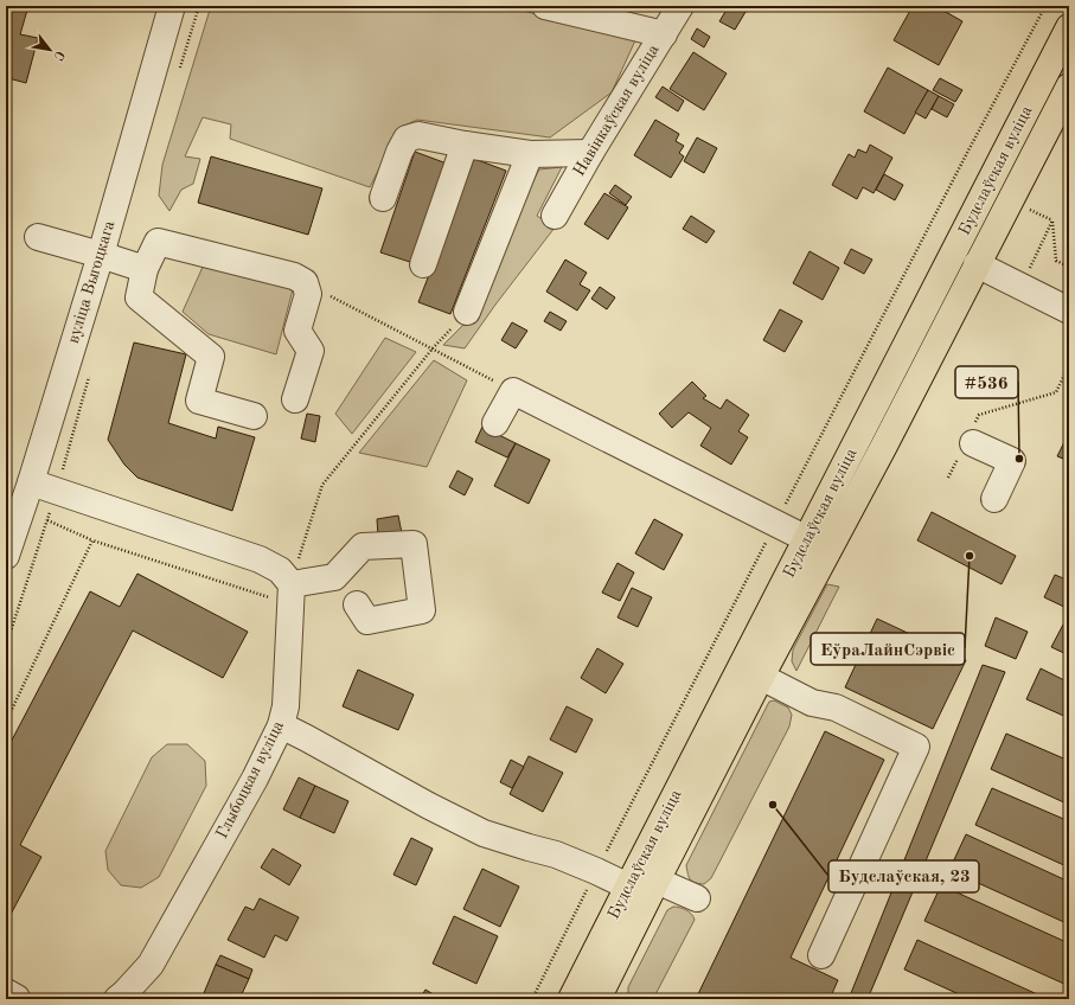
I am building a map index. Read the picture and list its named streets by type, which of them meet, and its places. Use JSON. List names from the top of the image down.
{
  "streets": {
    "main road": ["Будслаўская вуліца"],
    "street": ["Навінкаўская вуліца", "вуліца Выгоцкага", "Глыбоцкая вуліца"]
  },
  "places": ["#536", "ЕўраЛайнСэрвіс", "Будслаўская, 23"],
  "north": "bottom right"
}
